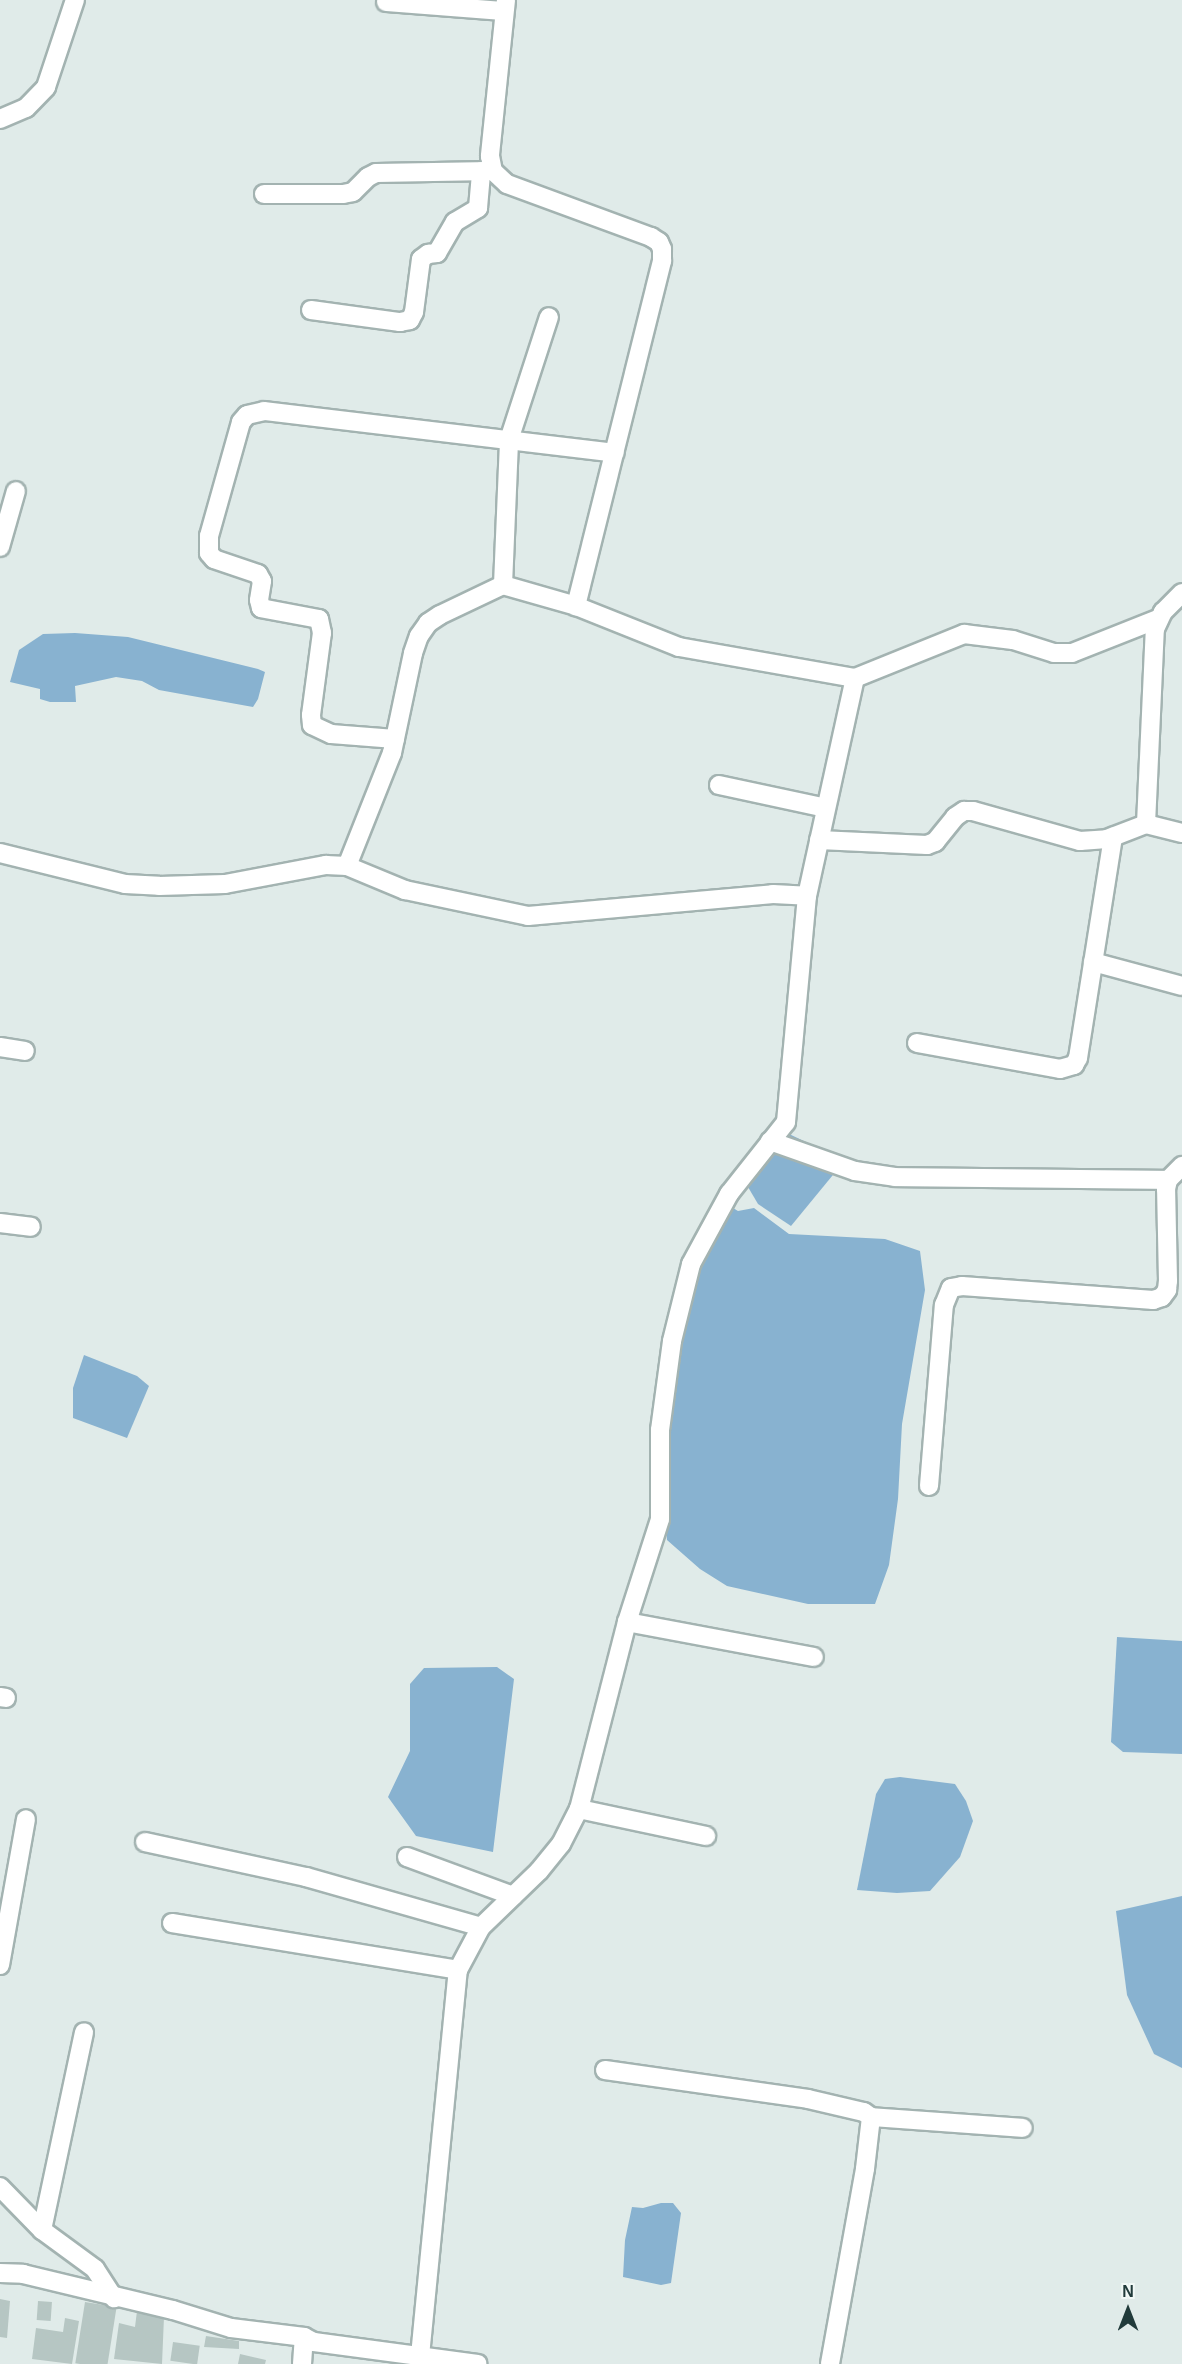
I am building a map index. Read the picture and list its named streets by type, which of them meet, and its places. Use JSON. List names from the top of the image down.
{
  "north": "top"
}
